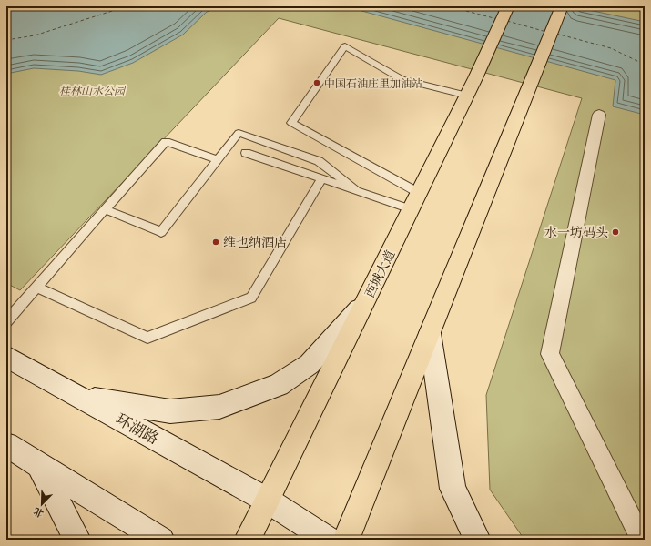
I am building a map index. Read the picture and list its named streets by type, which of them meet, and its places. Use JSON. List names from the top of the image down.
{
  "streets": {
    "highway": ["西城大道"],
    "main road": ["环湖路"]
  },
  "crossings": [
    ["西城大道", "环湖路"]
  ],
  "parks": ["桂林山水公园"],
  "places": ["中国石油庄里加油站", "水一坊码头", "维也纳酒店"],
  "north": "bottom left"
}
